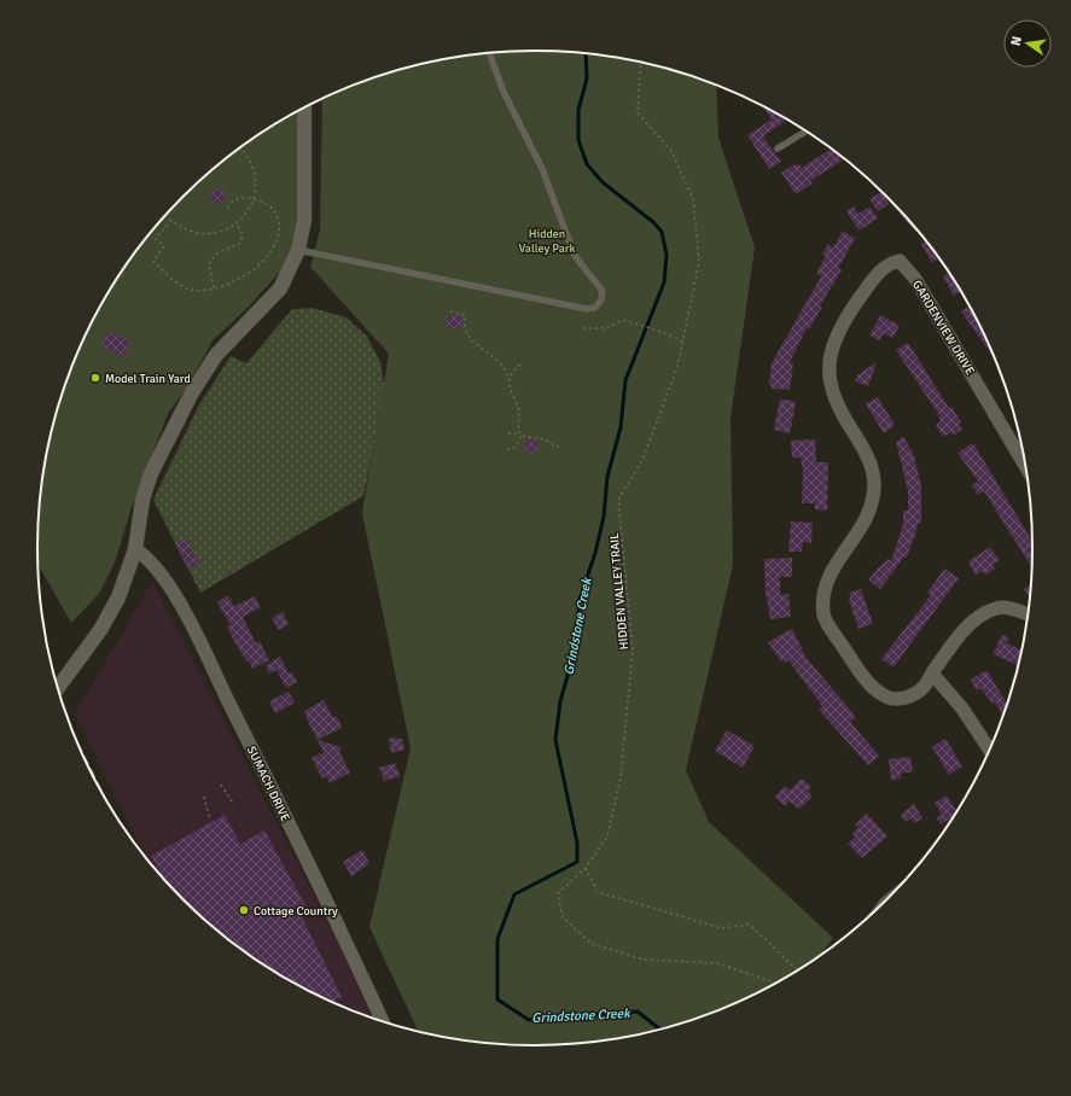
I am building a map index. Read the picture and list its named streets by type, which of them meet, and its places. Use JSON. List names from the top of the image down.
{
  "streets": {
    "street": ["GARDENVIEW DRIVE", "SUMACH DRIVE"],
    "path": ["HIDDEN VALLEY TRAIL"]
  },
  "water": ["Grindstone Creek"],
  "parks": ["Hidden Valley Park"],
  "places": ["Model Train Yard", "Cottage Country"],
  "north": "left"
}
